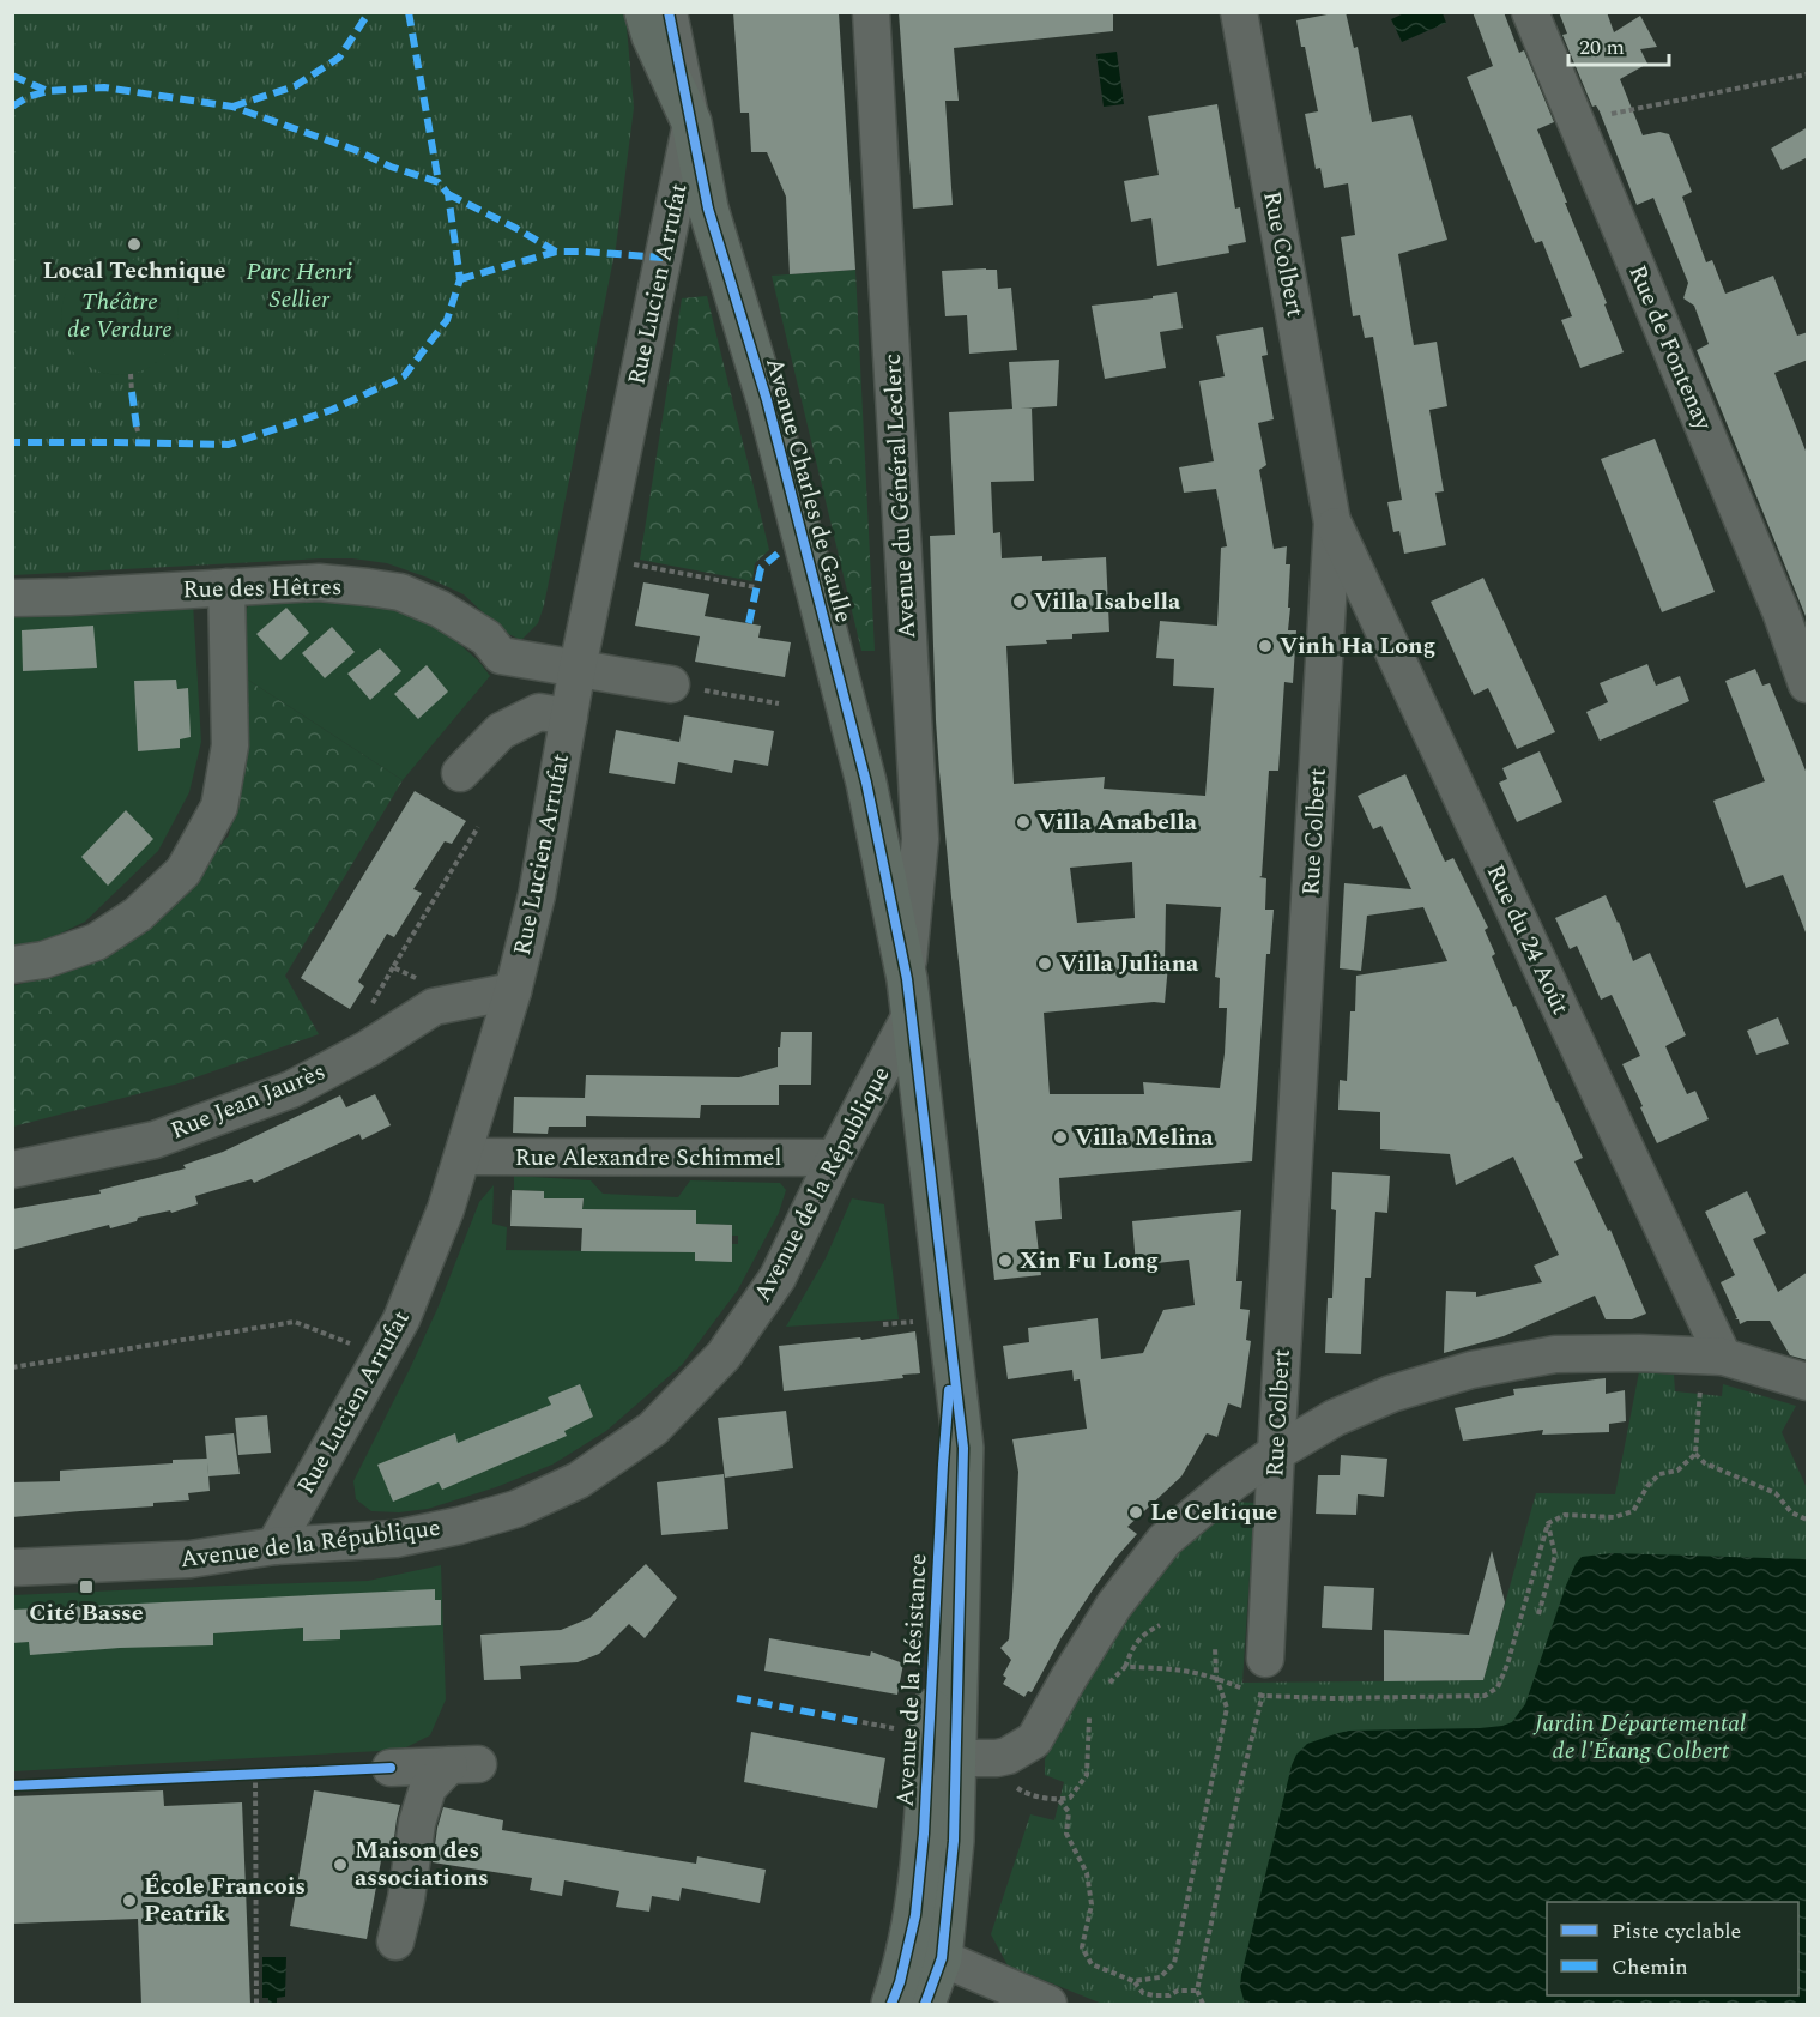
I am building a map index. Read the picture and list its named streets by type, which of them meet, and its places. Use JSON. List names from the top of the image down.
{
  "streets": {
    "main road": ["Avenue Charles de Gaulle", "Avenue de la Résistance"],
    "street": [
      "Rue Colbert",
      "Rue Lucien Arrufat",
      "Rue de Fontenay",
      "Avenue du Général Leclerc",
      "Rue des Hêtres",
      "Rue du 24 Août",
      "Rue Jean Jaurès",
      "Rue Alexandre Schimmel",
      "Avenue de la République"
    ]
  },
  "crossings": [
    ["Rue Colbert", "Rue du 24 Août"],
    ["Rue Lucien Arrufat", "Avenue Charles de Gaulle"],
    ["Rue Lucien Arrufat", "Rue des Hêtres"],
    ["Rue Lucien Arrufat", "Rue Jean Jaurès"],
    ["Rue Lucien Arrufat", "Rue Alexandre Schimmel"],
    ["Rue Lucien Arrufat", "Avenue de la République"],
    ["Avenue Charles de Gaulle", "Avenue du Général Leclerc"],
    ["Avenue Charles de Gaulle", "Avenue de la République"],
    ["Avenue Charles de Gaulle", "Avenue de la Résistance"],
    ["Avenue du Général Leclerc", "Avenue de la République"],
    ["Avenue du Général Leclerc", "Avenue de la Résistance"],
    ["Rue Alexandre Schimmel", "Avenue de la République"],
    ["Avenue de la République", "Avenue de la Résistance"]
  ],
  "parks": ["Parc Henri Sellier", "Théâtre de Verdure", "Jardin Départemental de l'Étang Colbert"],
  "places": {
    "other": [
      "Local Technique",
      "Villa Isabella",
      "Vinh Ha Long",
      "Villa Anabella",
      "Villa Juliana",
      "Villa Melina",
      "Xin Fu Long",
      "Le Celtique",
      "Maison des associations",
      "École Francois Peatrik"
    ],
    "transit": ["Cité Basse"]
  },
  "legend": ["Piste cyclable", "Chemin"],
  "scale_bar": "20 m"
}
